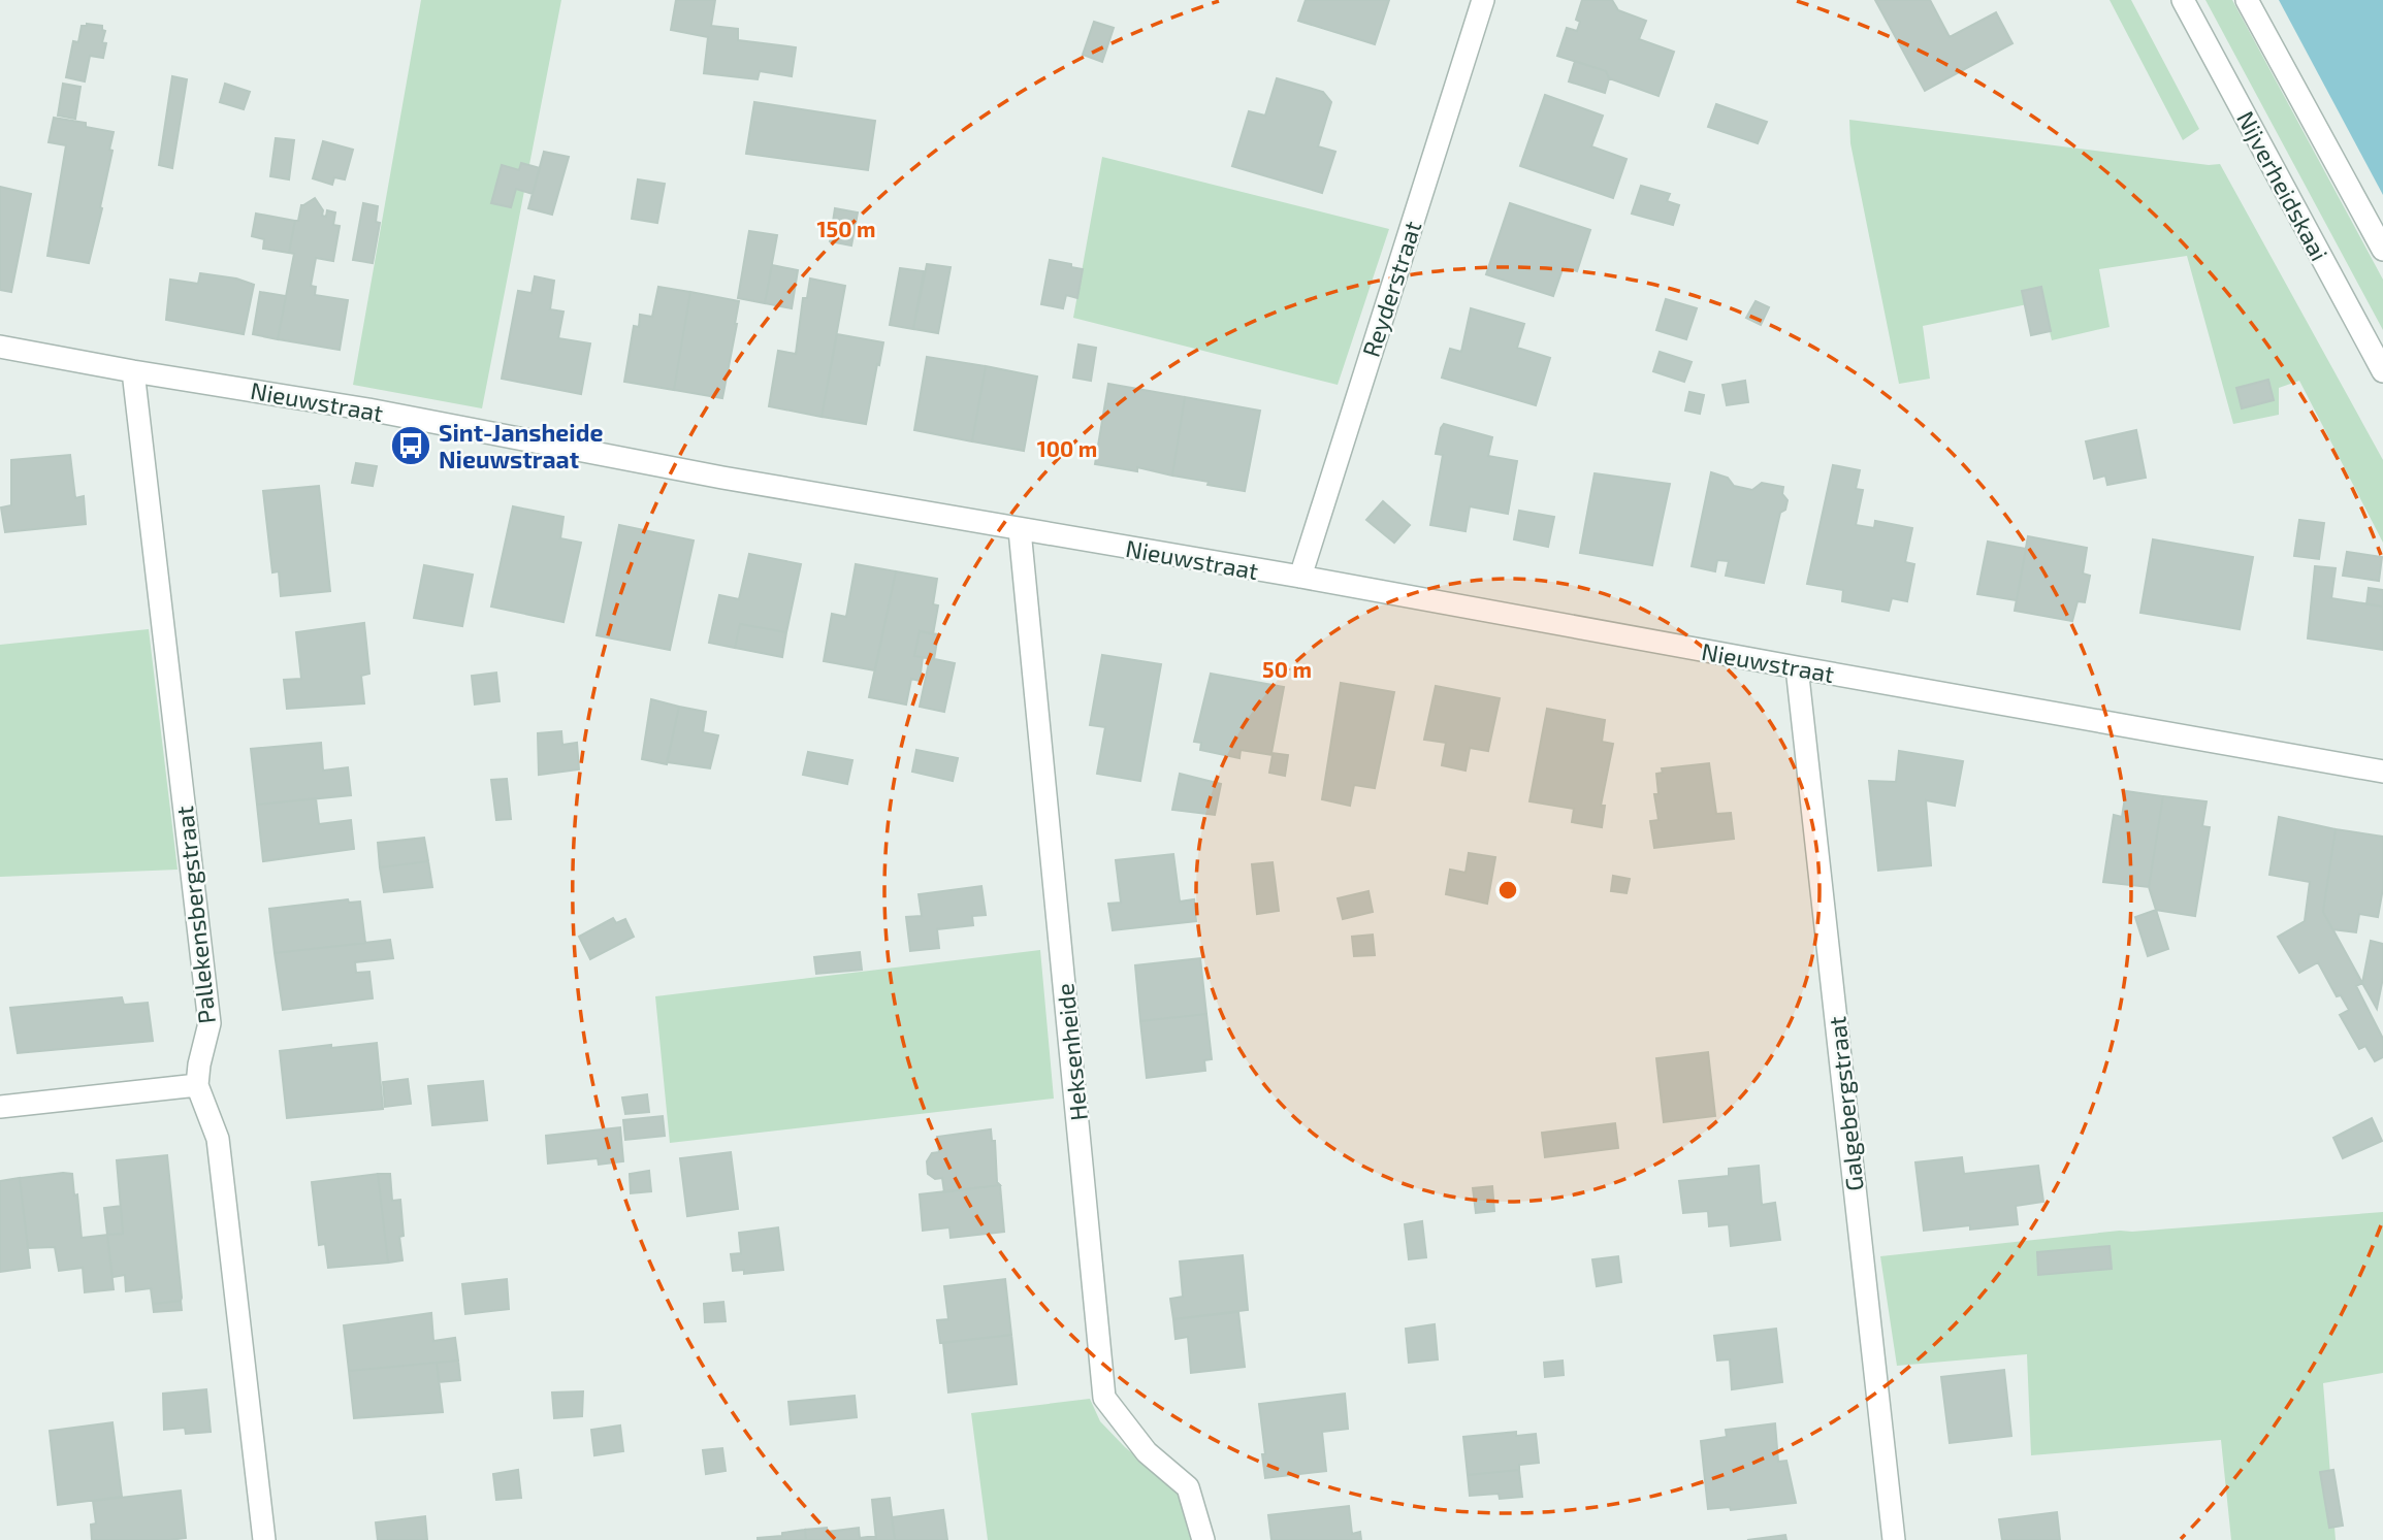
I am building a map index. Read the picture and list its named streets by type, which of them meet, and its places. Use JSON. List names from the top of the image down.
{
  "streets": {
    "street": [
      "Nijverheidskaai",
      "Reyderstraat",
      "Nieuwstraat",
      "Pallekensbergstraat",
      "Heksenheide",
      "Galgebergstraat"
    ]
  },
  "crossings": [
    ["Reyderstraat", "Nieuwstraat"],
    ["Nieuwstraat", "Pallekensbergstraat"],
    ["Nieuwstraat", "Heksenheide"],
    ["Nieuwstraat", "Galgebergstraat"]
  ],
  "places": {
    "bus stop": ["Sint-Jansheide Nieuwstraat"]
  },
  "rings": ["150 m", "100 m", "50 m"]
}
